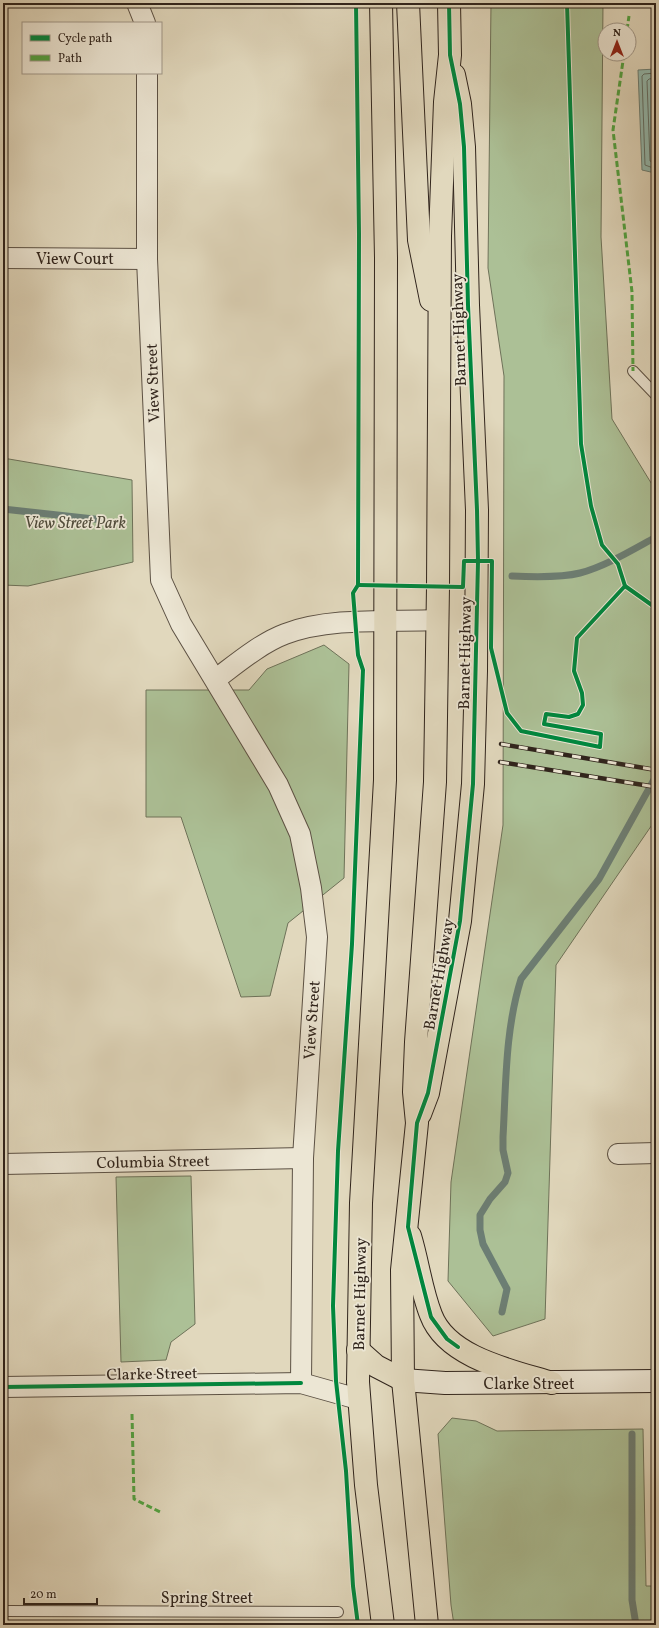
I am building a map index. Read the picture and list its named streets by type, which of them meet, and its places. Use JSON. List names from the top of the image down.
{
  "streets": {
    "main road": ["Barnet Highway", "Clarke Street"],
    "street": ["View Court", "View Street", "Columbia Street"],
    "lane": ["Spring Street"]
  },
  "crossings": [
    ["View Court", "View Street"],
    ["Barnet Highway", "Clarke Street"],
    ["View Street", "Columbia Street"],
    ["View Street", "Clarke Street"]
  ],
  "parks": ["View Street Park"],
  "legend": ["Cycle path", "Path"],
  "scale_bar": "20 m",
  "north": "top"
}
